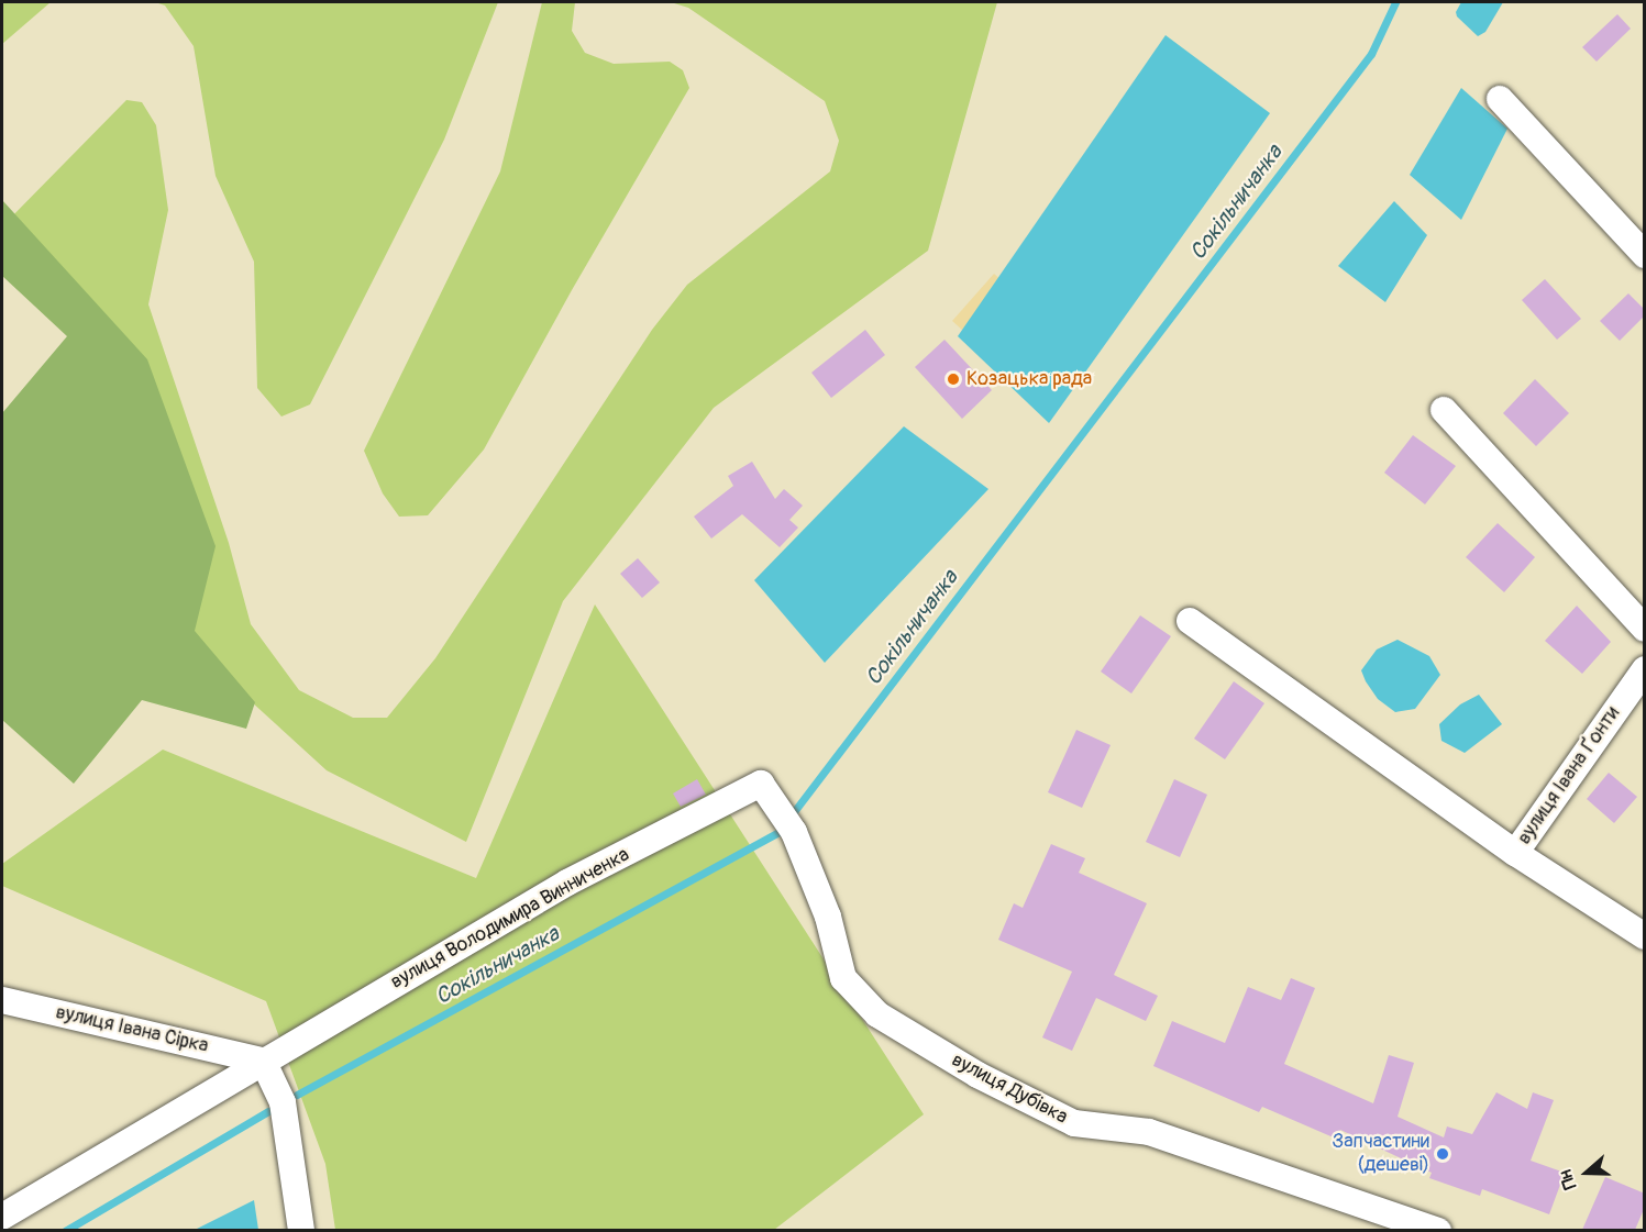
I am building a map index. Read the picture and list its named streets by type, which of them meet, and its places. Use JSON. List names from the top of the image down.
{
  "streets": {
    "street": [
      "вулиця Івана Ґонти",
      "вулиця Володимира Винниченка",
      "вулиця Івана Сірка",
      "вулиця Дубівка"
    ]
  },
  "crossings": [
    ["вулиця Володимира Винниченка", "вулиця Івана Сірка"],
    ["вулиця Володимира Винниченка", "вулиця Дубівка"]
  ],
  "water": ["Сокільничанка"],
  "places": ["Козацька рада", "Запчастини (дешеві)"],
  "north": "left"
}
